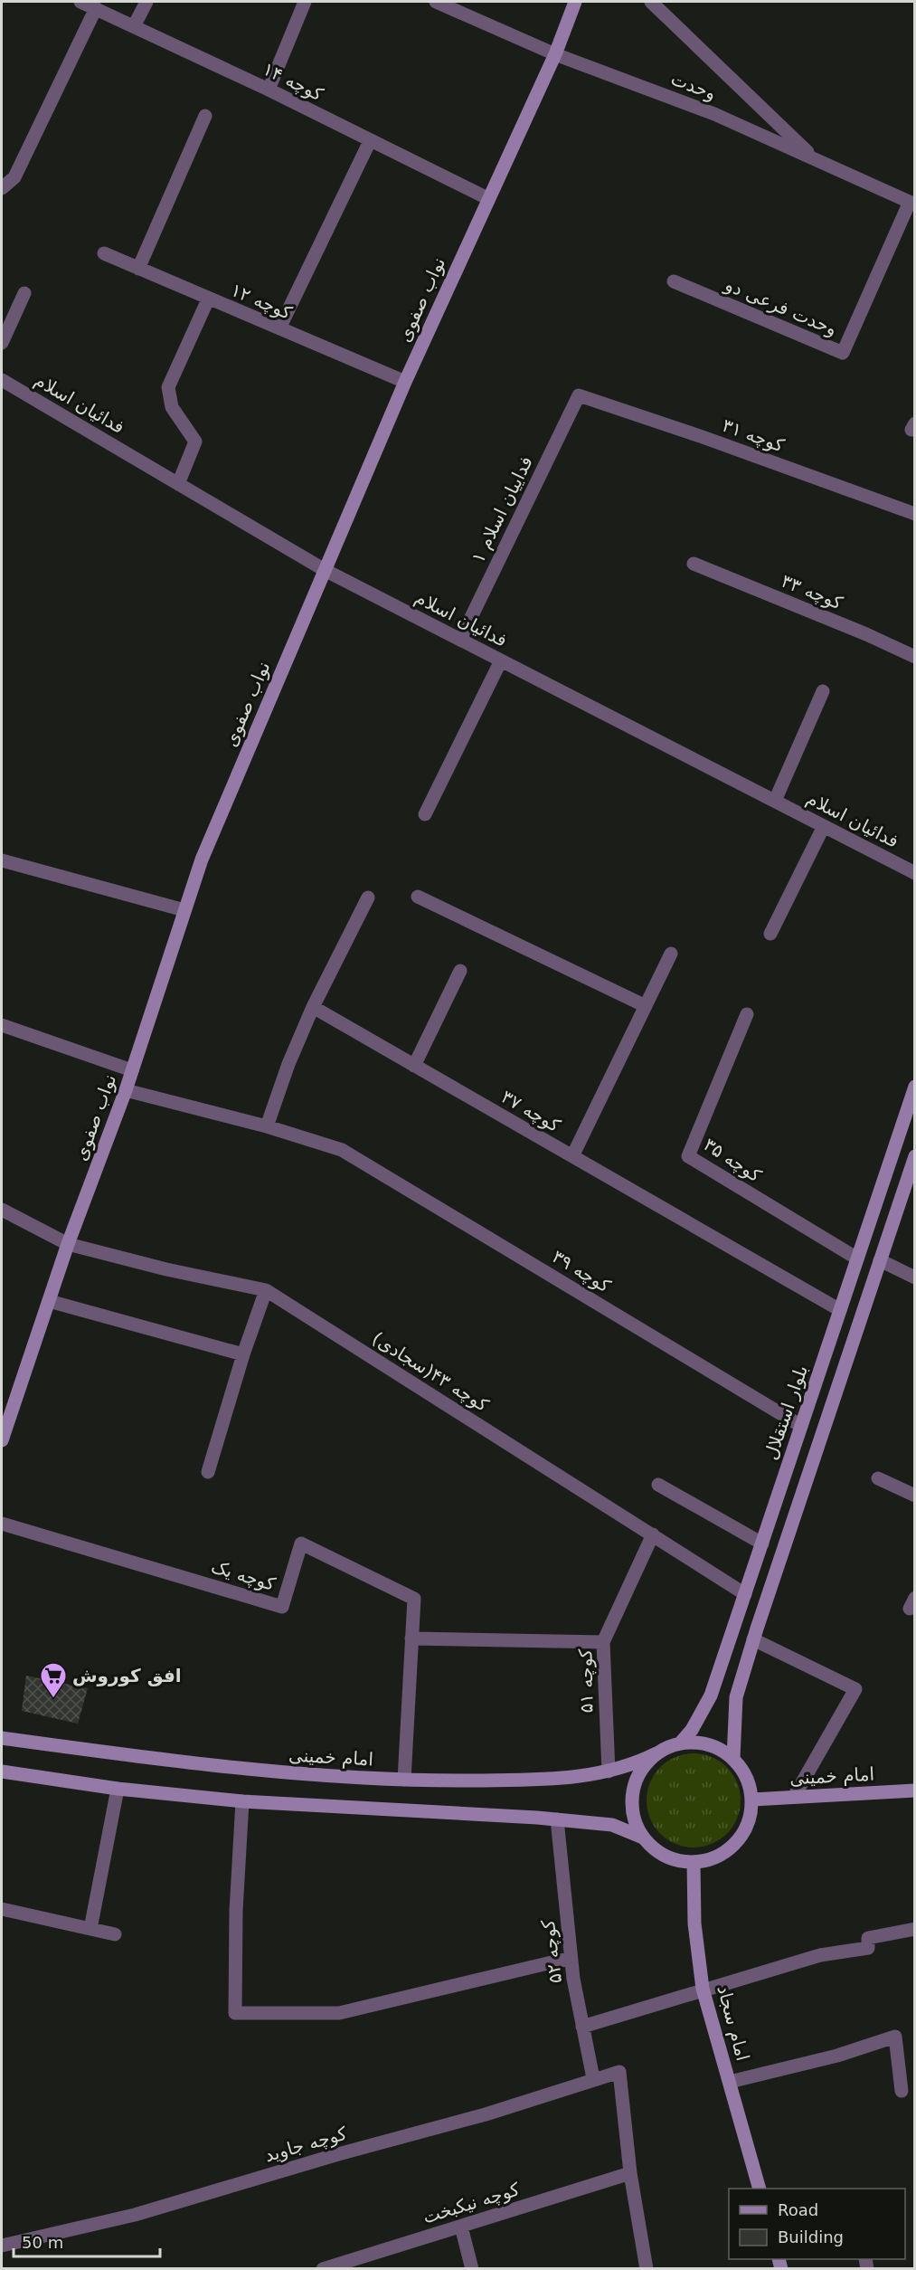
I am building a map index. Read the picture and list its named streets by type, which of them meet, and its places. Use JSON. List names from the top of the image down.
{
  "streets": {
    "main road": [
      "نواب صفوی",
      "بلوار استقلال",
      "امام خمینی",
      "امام سجاد"
    ],
    "street": [
      "کوچه ۱۴",
      "وحدت",
      "کوچه ۱۲",
      "وحدت فرعی دو",
      "فدائیان اسلام",
      "کوچه ۳۱",
      "فداییان اسلام ۱",
      "کوچه ۳۳",
      "کوچه ۳۷",
      "کوچه ۳۵",
      "کوچه ۳۹",
      "کوچه ۴۳(سجادی)",
      "کوچه یک",
      "کوچه ۵۱",
      "کوچه ۵۲",
      "کوچه جاوید",
      "کوچه نیکبخت"
    ]
  },
  "crossings": [
    ["کوچه ۱۴", "نواب صفوی"],
    ["وحدت", "نواب صفوی"],
    ["وحدت", "وحدت فرعی دو"],
    ["نواب صفوی", "کوچه ۱۲"],
    ["نواب صفوی", "فدائیان اسلام"],
    ["نواب صفوی", "کوچه ۳۹"],
    ["نواب صفوی", "کوچه ۴۳(سجادی)"],
    ["فدائیان اسلام", "فداییان اسلام ۱"],
    ["کوچه ۳۱", "فداییان اسلام ۱"],
    ["کوچه ۳۷", "بلوار استقلال"],
    ["کوچه ۳۵", "بلوار استقلال"],
    ["کوچه ۳۹", "بلوار استقلال"],
    ["کوچه ۴۳(سجادی)", "بلوار استقلال"],
    ["کوچه ۴۳(سجادی)", "کوچه ۵۱"],
    ["بلوار استقلال", "امام خمینی"],
    ["بلوار استقلال", "امام سجاد"],
    ["کوچه ۵۱", "امام خمینی"],
    ["امام خمینی", "امام سجاد"],
    ["کوچه ۵۲", "کوچه جاوید"],
    ["کوچه جاوید", "کوچه نیکبخت"]
  ],
  "places": {
    "supermarket": ["افق کوروش"]
  },
  "legend": ["Road", "Building"],
  "scale_bar": "50 m"
}
